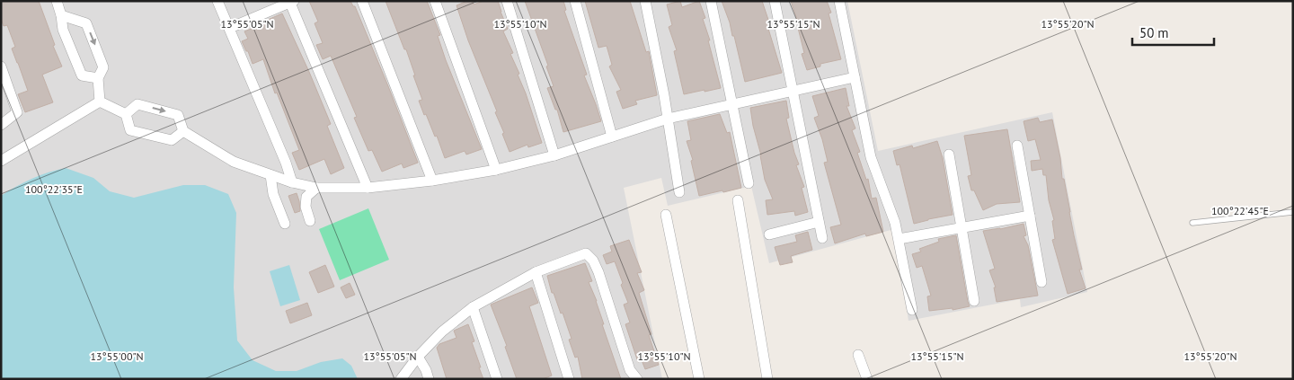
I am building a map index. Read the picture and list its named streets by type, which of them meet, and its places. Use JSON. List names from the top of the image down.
{
  "scale_bar": "50 m",
  "coordinates": [
    "13°55'10\"N",
    "13°55'20\"N",
    "13°55'05\"N",
    "13°55'15\"N",
    "100°22'35\"E",
    "100°22'45\"E",
    "13°55'00\"N"
  ]
}
